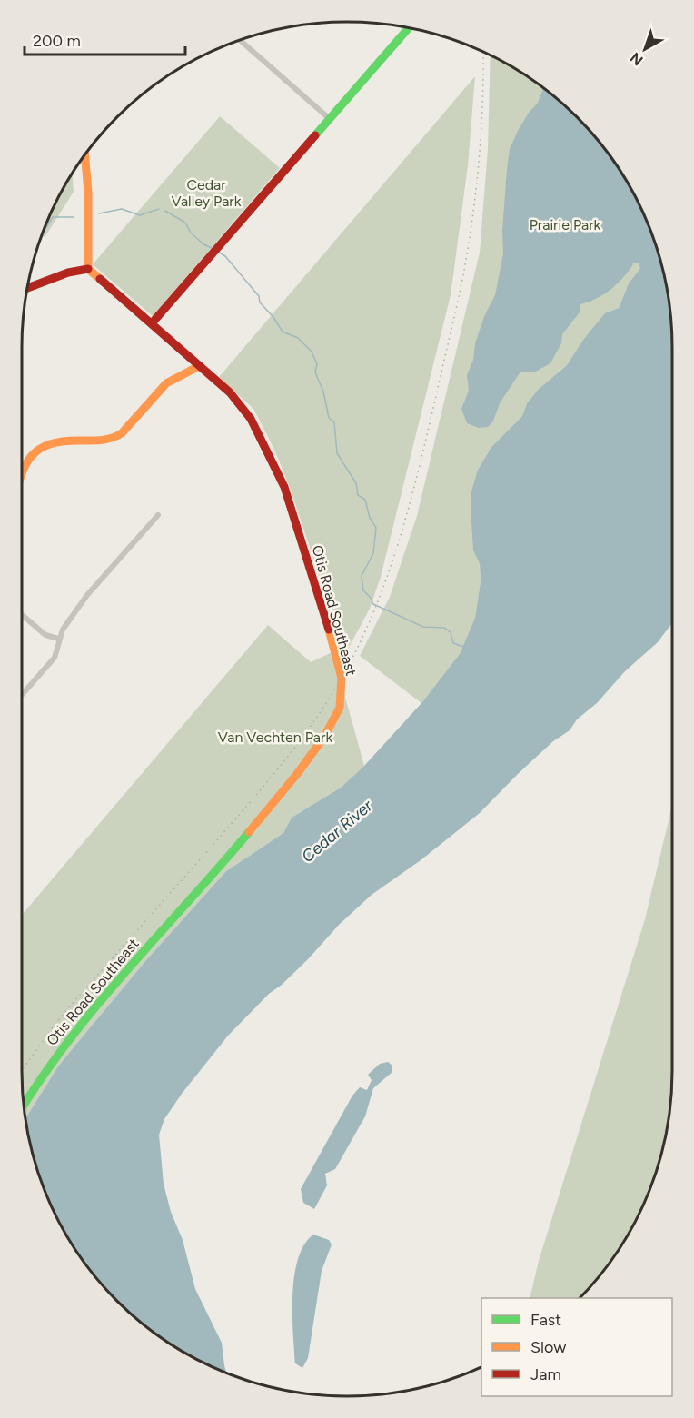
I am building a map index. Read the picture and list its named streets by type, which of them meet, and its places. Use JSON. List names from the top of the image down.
{
  "streets": {
    "street": ["Otis Road Southeast"]
  },
  "water": ["Cedar River"],
  "parks": ["Cedar Valley Park", "Prairie Park", "Van Vechten Park"],
  "legend": ["Fast", "Slow", "Jam"],
  "scale_bar": "200 m",
  "north": "bottom left"
}
